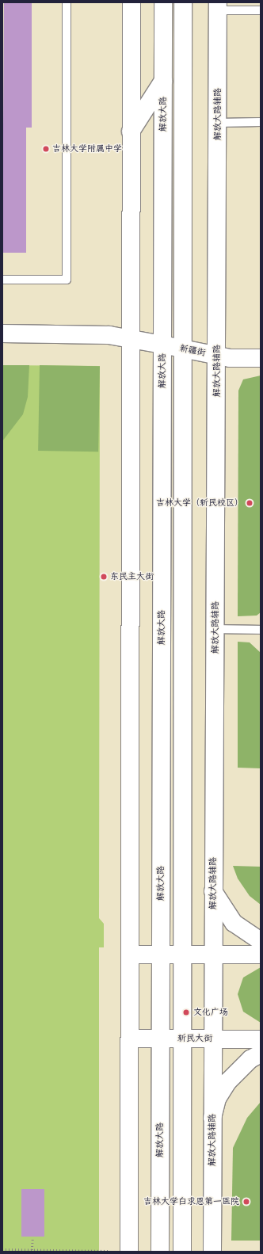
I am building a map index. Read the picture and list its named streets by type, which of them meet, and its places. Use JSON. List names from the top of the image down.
{
  "streets": {
    "main road": [
      "解放大路",
      "解放大路辅路",
      "新疆街",
      "新民大街"
    ]
  },
  "crossings": [
    ["解放大路", "新疆街"],
    ["解放大路", "新民大街"],
    ["解放大路辅路", "新疆街"],
    ["解放大路辅路", "新民大街"]
  ],
  "places": [
    "吉林大学附属中学",
    "吉林大学（新民校区）",
    "东民主大街",
    "文化广场",
    "吉林大学白求恩第一医院"
  ]
}
